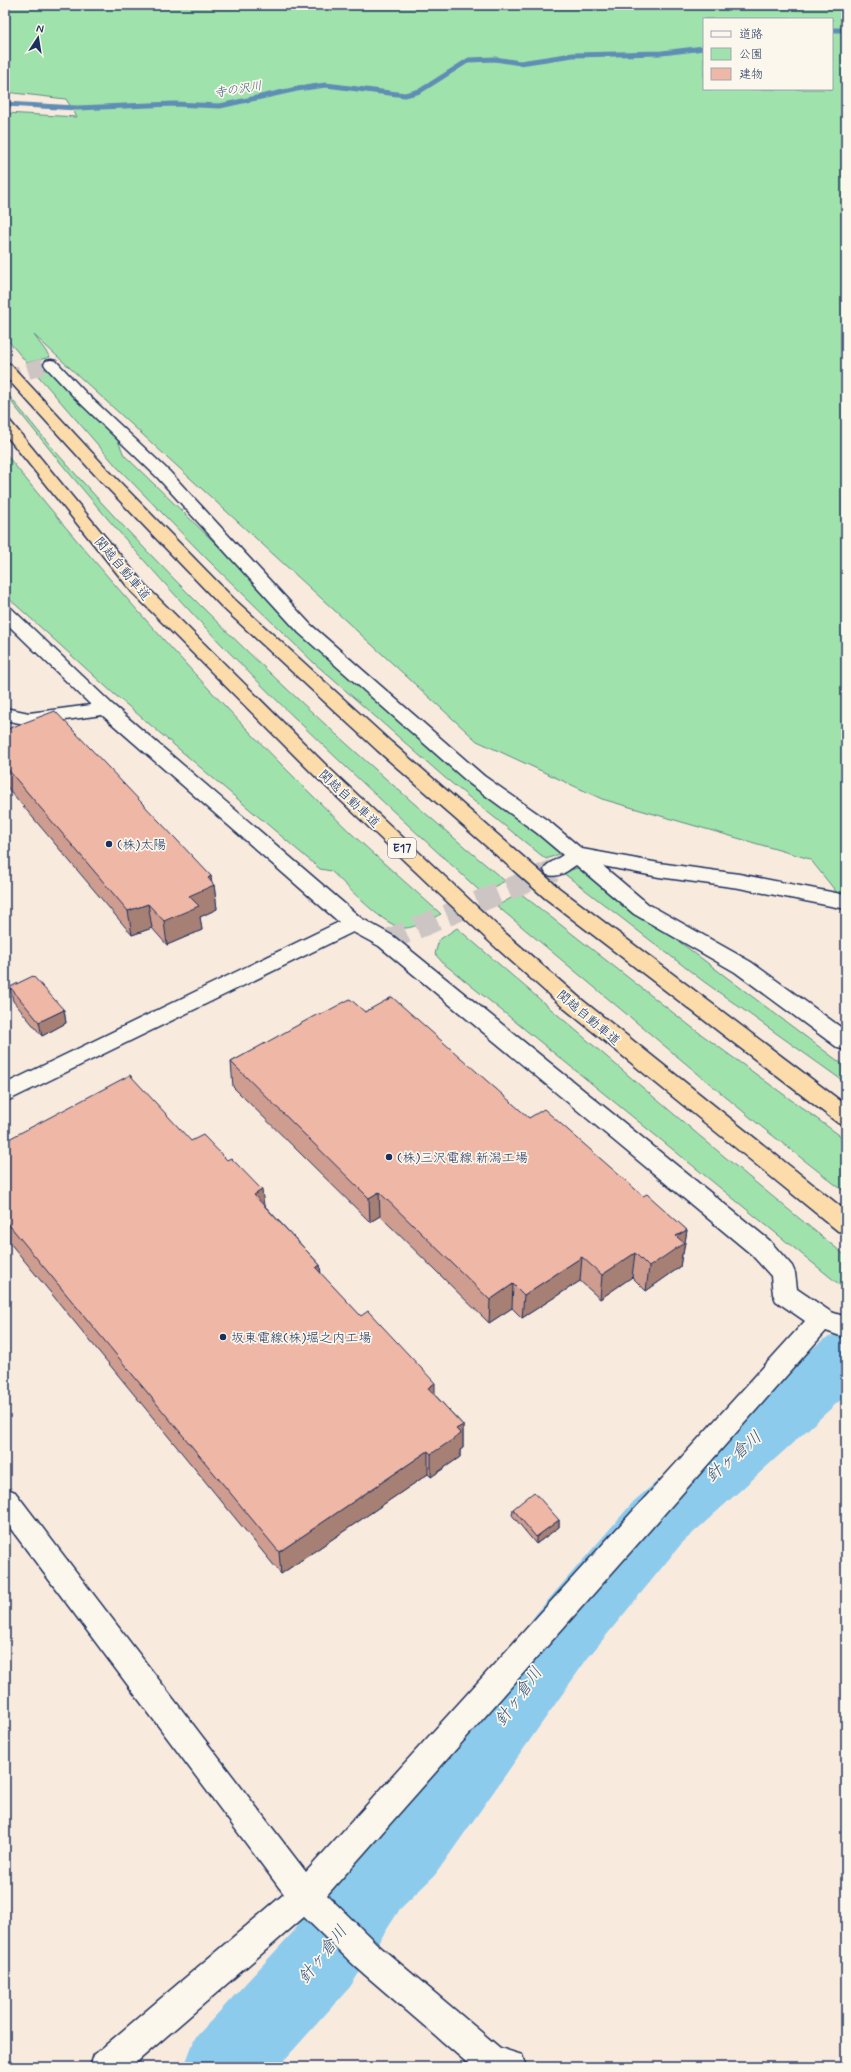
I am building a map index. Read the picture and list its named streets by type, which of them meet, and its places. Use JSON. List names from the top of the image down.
{
  "streets": {
    "highway": ["関越自動車道", "E17"]
  },
  "water": ["寺の沢川", "針ヶ倉川"],
  "places": ["(株)太陽", "(株)三沢電線 新潟工場", "坂東電線(株)堀之内工場"],
  "legend": ["道路", "公園", "建物"],
  "north": "top"
}
